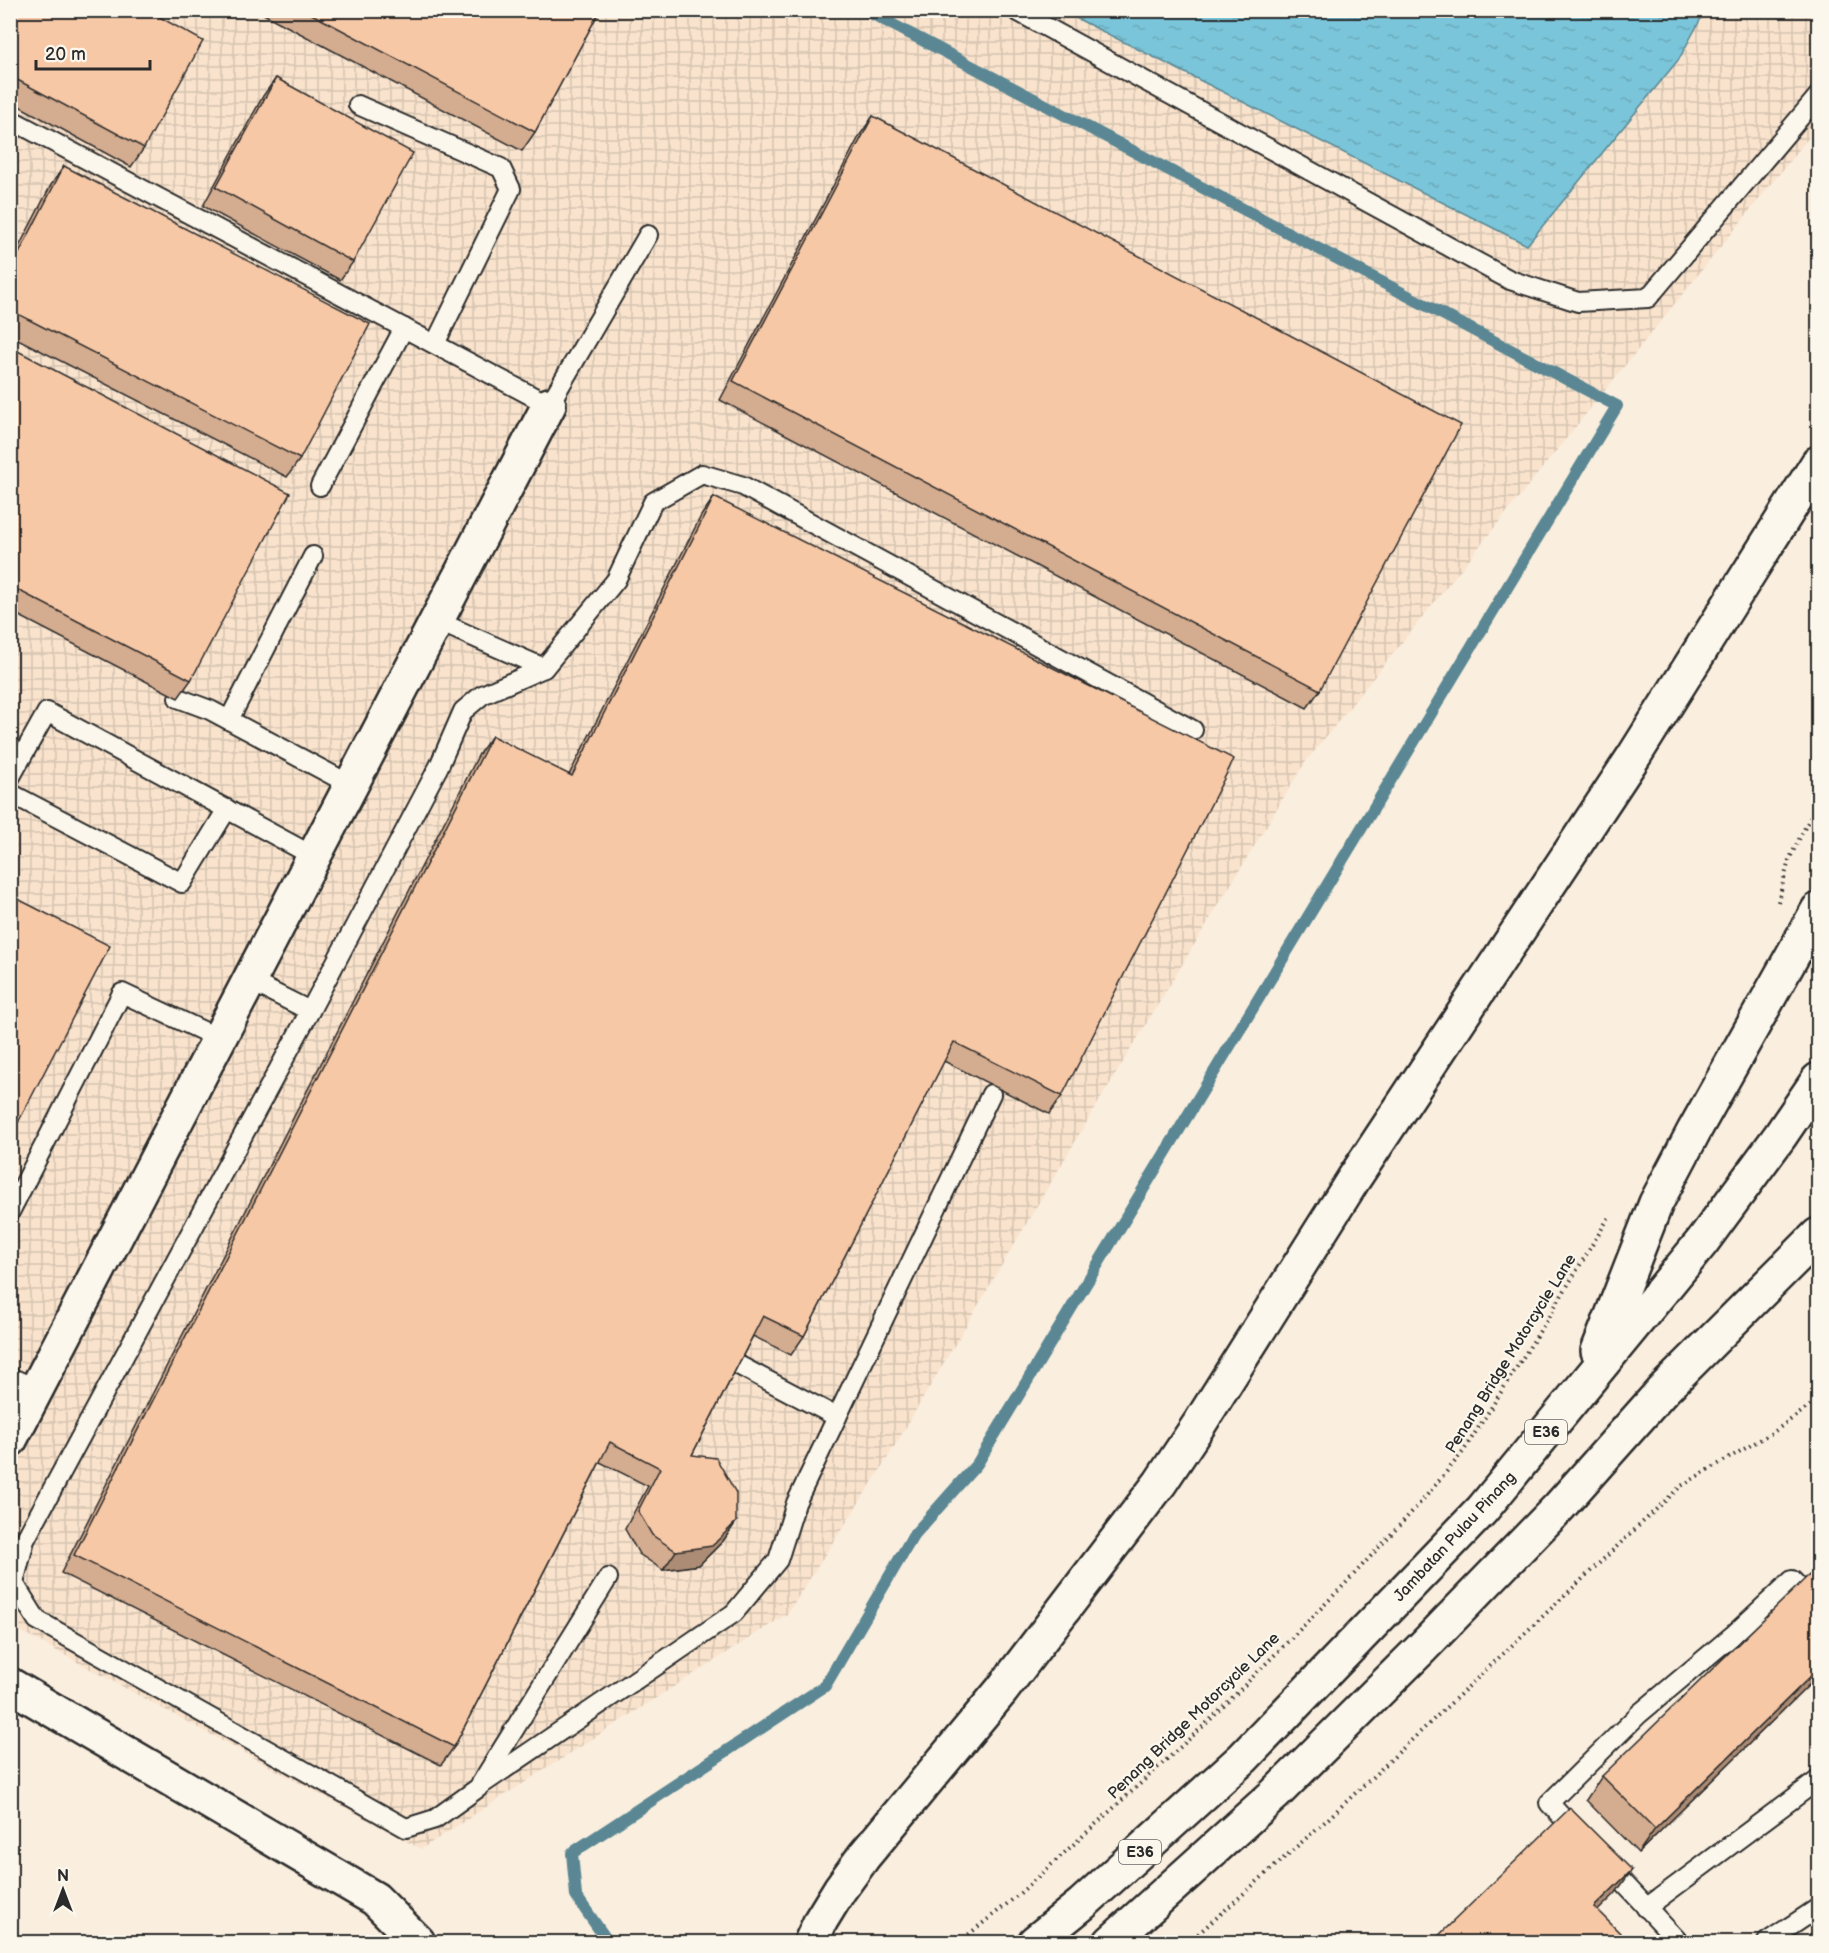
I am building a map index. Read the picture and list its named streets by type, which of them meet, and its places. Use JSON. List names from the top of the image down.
{
  "streets": {
    "main road": ["E36", "Jambatan Pulau Pinang"],
    "path": ["Penang Bridge Motorcycle Lane"]
  },
  "scale_bar": "20 m",
  "north": "top"
}
